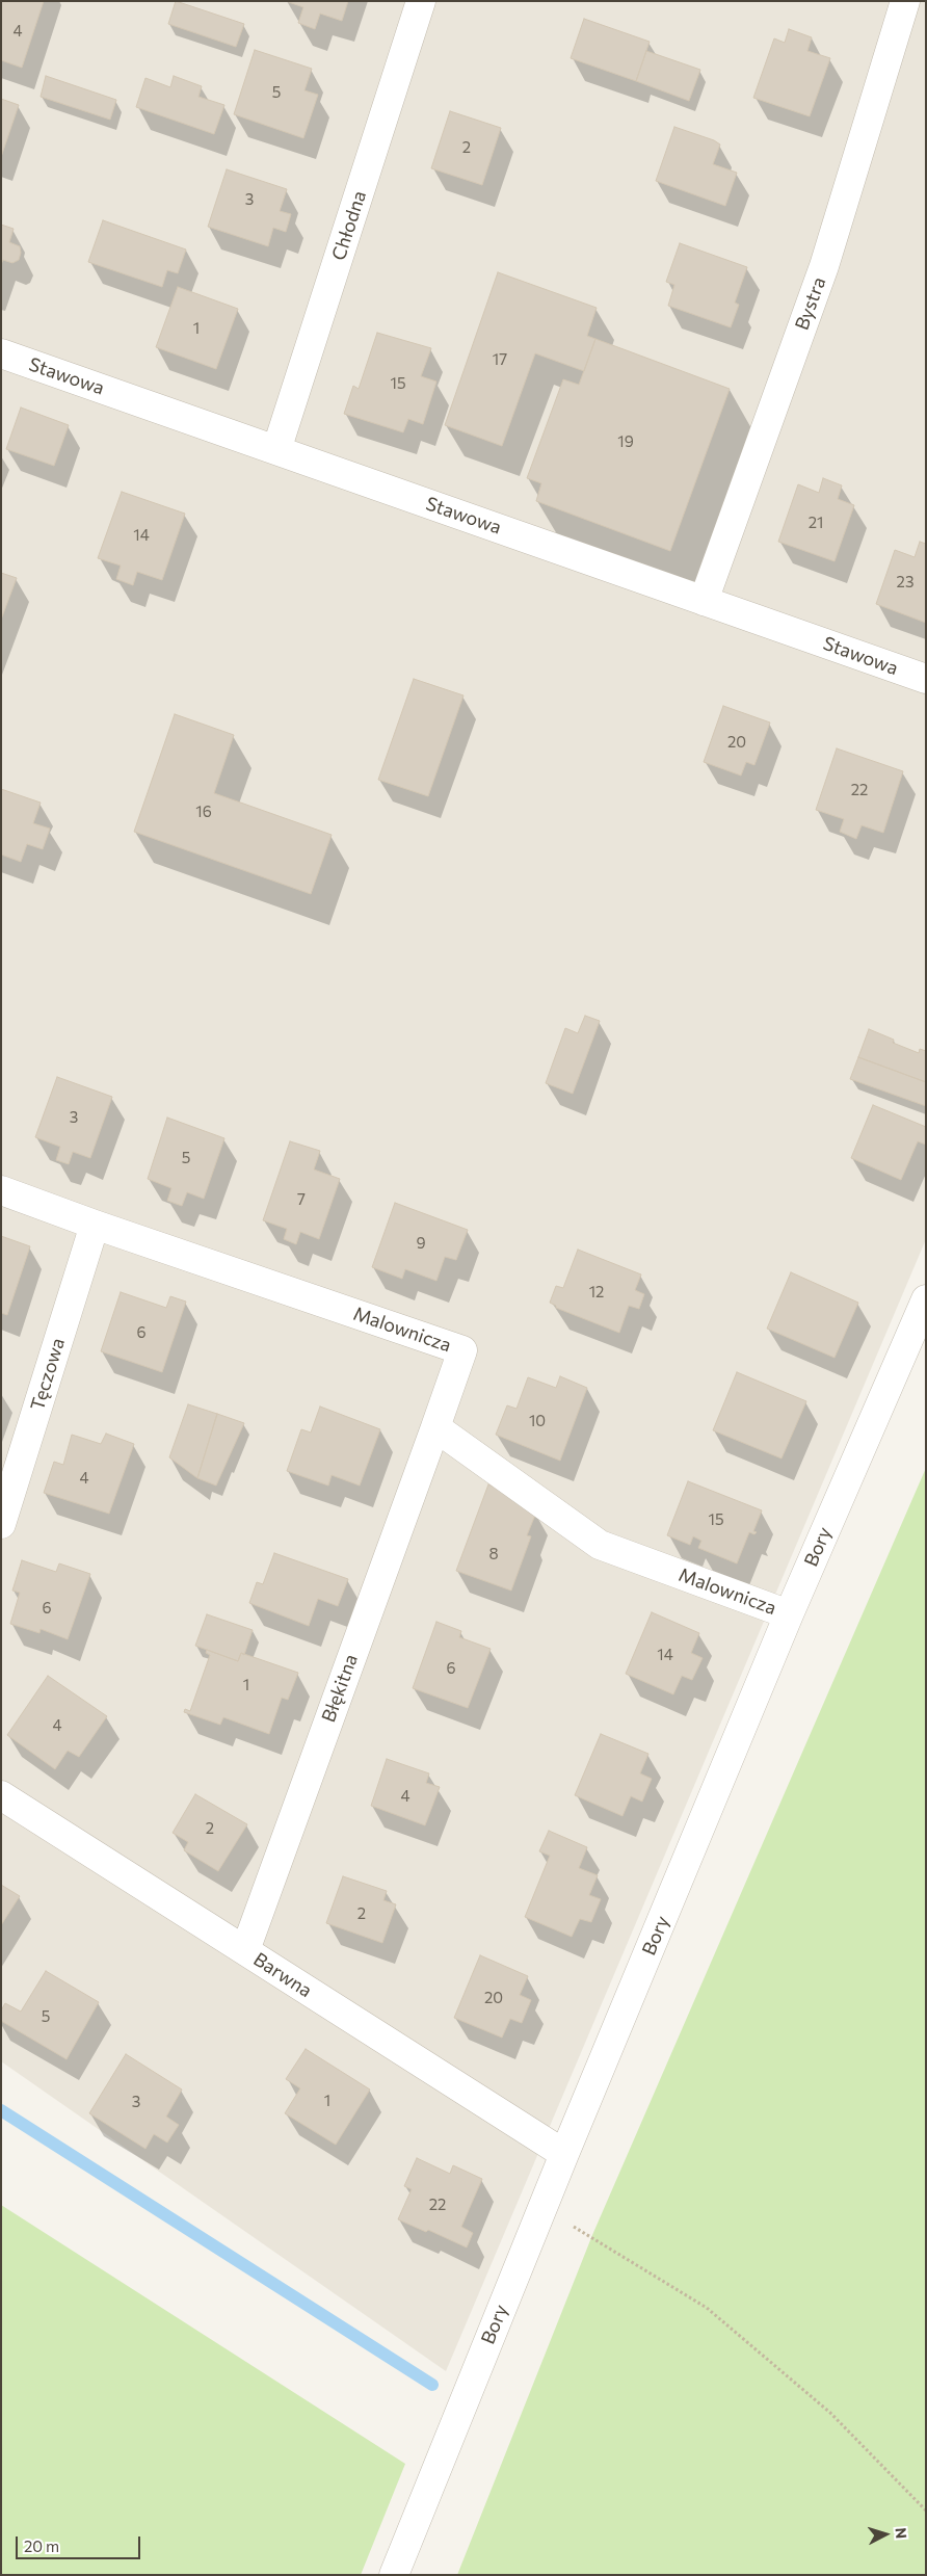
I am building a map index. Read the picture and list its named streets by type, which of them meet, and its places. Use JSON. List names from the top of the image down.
{
  "streets": {
    "street": [
      "Chłodna",
      "Bystra",
      "Stawowa",
      "Malownicza",
      "Tęczowa",
      "Bory",
      "Błękitna",
      "Barwna"
    ]
  },
  "crossings": [
    ["Chłodna", "Stawowa"],
    ["Bystra", "Stawowa"],
    ["Malownicza", "Tęczowa"],
    ["Malownicza", "Bory"],
    ["Malownicza", "Błękitna"],
    ["Bory", "Barwna"],
    ["Błękitna", "Barwna"]
  ],
  "house_numbers": [
    "4",
    "5",
    "2",
    "3",
    "1",
    "17",
    "15",
    "19",
    "21",
    "14",
    "23",
    "20",
    "22",
    "16",
    "3",
    "5",
    "7",
    "9",
    "12",
    "6",
    "10",
    "4",
    "15",
    "8",
    "6",
    "14",
    "6",
    "1",
    "4",
    "4",
    "2",
    "2",
    "20",
    "5",
    "1",
    "3",
    "22"
  ],
  "scale_bar": "20 m",
  "north": "right"
}
